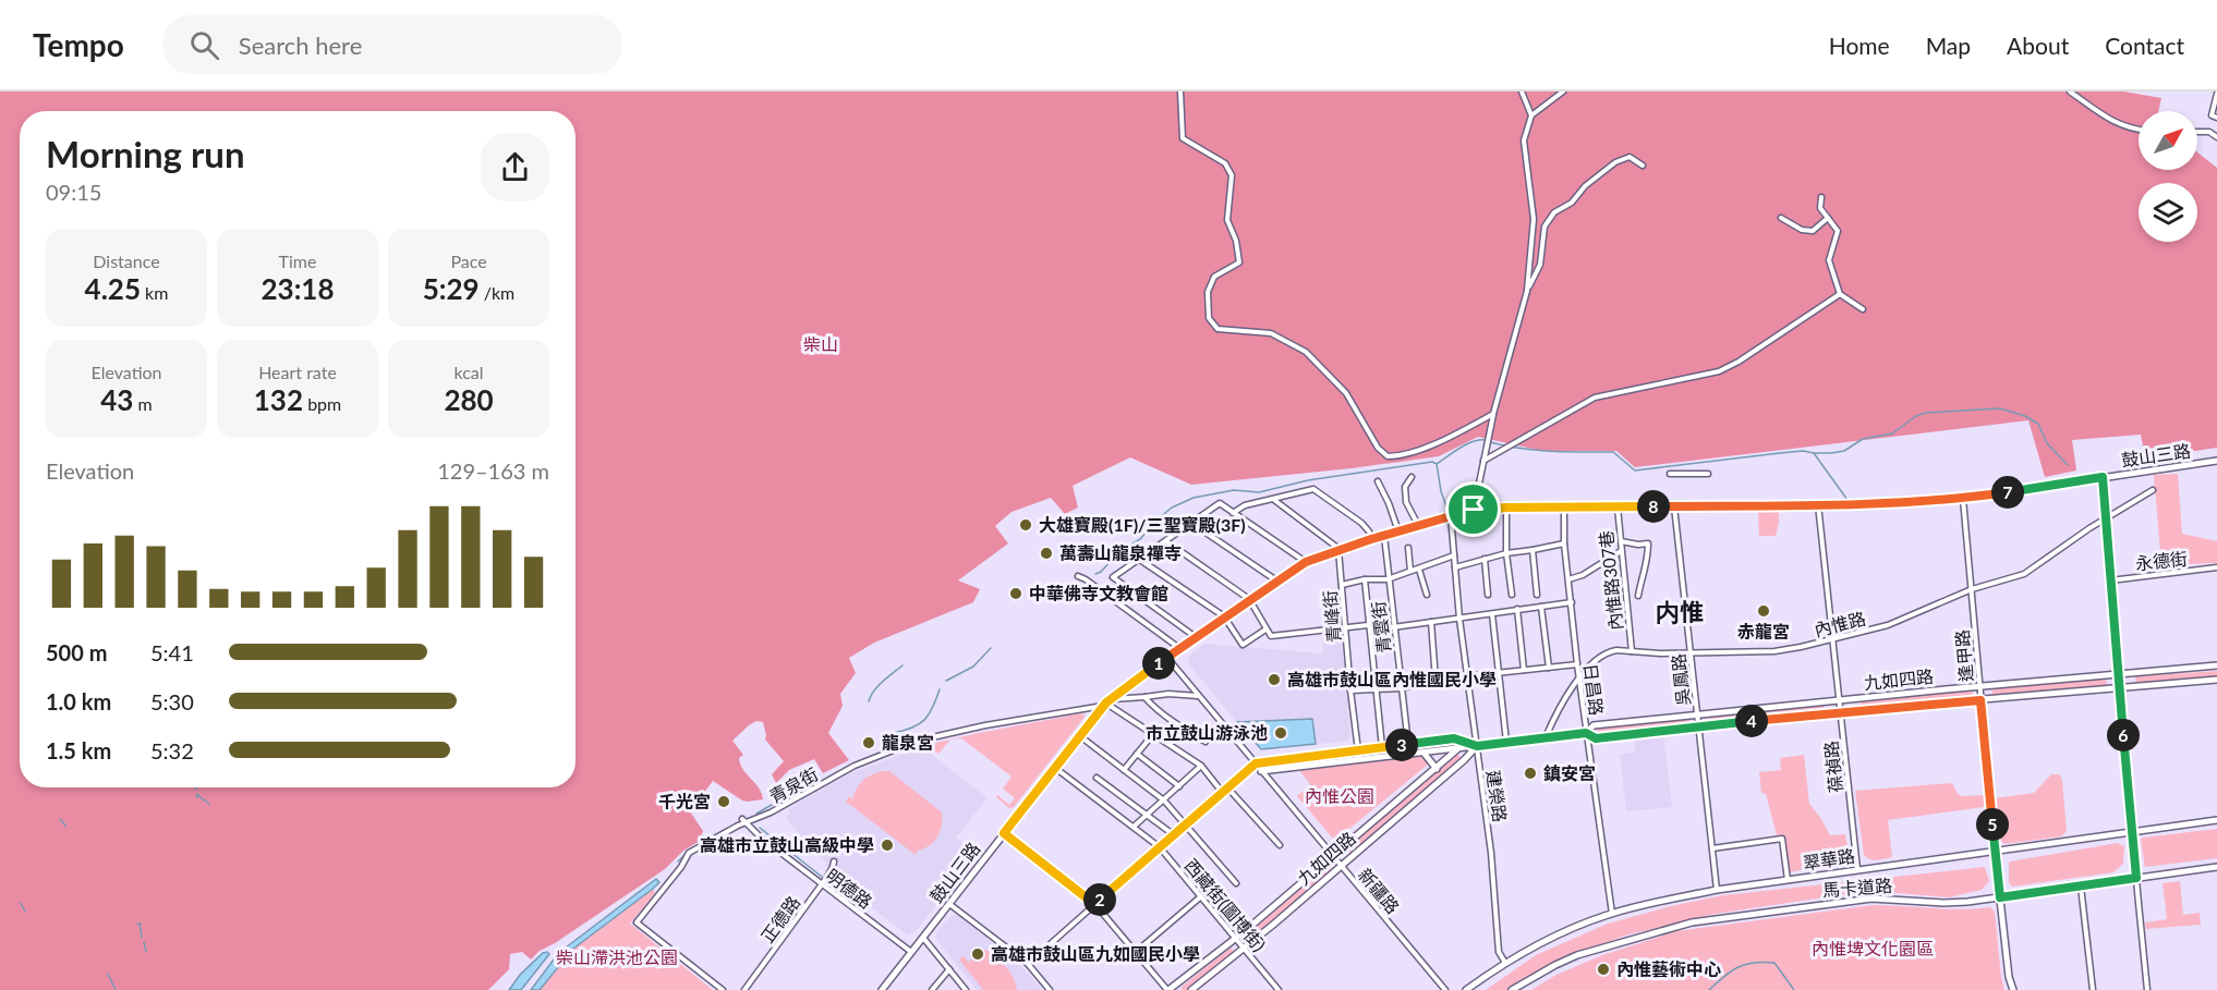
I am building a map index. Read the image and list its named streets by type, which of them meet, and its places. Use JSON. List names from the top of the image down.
{
  "streets": {
    "street": [
      "鼓山三路",
      "永德街",
      "內惟路307巷",
      "青峰街",
      "內惟路",
      "青雲街",
      "逢甲路",
      "吳鳳路",
      "九如四路",
      "日昌路",
      "葆禎路",
      "青泉街",
      "建榮路",
      "翠華路",
      "馬卡道路",
      "明德路",
      "新疆路",
      "西藏街(圖博街)",
      "正德路"
    ]
  },
  "crossings": [
    ["鼓山三路", "內惟路307巷"],
    ["鼓山三路", "青峰街"],
    ["鼓山三路", "青雲街"],
    ["鼓山三路", "逢甲路"],
    ["鼓山三路", "吳鳳路"],
    ["鼓山三路", "日昌路"],
    ["鼓山三路", "葆禎路"],
    ["鼓山三路", "青泉街"],
    ["鼓山三路", "建榮路"],
    ["鼓山三路", "明德路"],
    ["鼓山三路", "新疆路"],
    ["鼓山三路", "西藏街(圖博街)"],
    ["內惟路307巷", "內惟路"],
    ["青峰街", "九如四路"],
    ["內惟路", "逢甲路"],
    ["內惟路", "吳鳳路"],
    ["內惟路", "九如四路"],
    ["內惟路", "日昌路"],
    ["內惟路", "葆禎路"],
    ["青雲街", "九如四路"],
    ["逢甲路", "九如四路"],
    ["逢甲路", "翠華路"],
    ["吳鳳路", "九如四路"],
    ["吳鳳路", "翠華路"],
    ["九如四路", "日昌路"],
    ["九如四路", "葆禎路"],
    ["九如四路", "建榮路"],
    ["九如四路", "新疆路"],
    ["九如四路", "西藏街(圖博街)"],
    ["日昌路", "翠華路"],
    ["葆禎路", "翠華路"],
    ["青泉街", "明德路"],
    ["建榮路", "翠華路"],
    ["明德路", "正德路"]
  ],
  "districts": ["内惟"],
  "parks": [
    "柴山",
    "內惟公園",
    "內惟埤文化園區",
    "柴山滯洪池公園"
  ],
  "places": [
    "大雄寶殿(1F)/三聖寶殿(3F)",
    "萬壽山龍泉禪寺",
    "中華佛寺文教會館",
    "赤龍宮",
    "高雄市鼓山區內惟國民小學",
    "市立鼓山游泳池",
    "龍泉宮",
    "鎮安宮",
    "千光宮",
    "高雄市立鼓山高級中學",
    "高雄市鼓山區九如國民小學",
    "內惟藝術中心"
  ],
  "north": "top right",
  "page": {
    "header": "Tempo",
    "search": "Search here",
    "nav": [
      "Home",
      "Map",
      "About",
      "Contact"
    ],
    "heading": ["Morning run", "09:15"],
    "stats": [
      ["Distance", "4.25 km"],
      ["Time", "23:18"],
      ["Pace", "5:29 /km"],
      ["Elevation", "43 m"],
      ["Heart rate", "132 bpm"],
      ["kcal", "280"]
    ],
    "chart": ["Elevation", "129–163 m"],
    "pins": [
      "7",
      "8",
      "1",
      "4",
      "6",
      "3",
      "5",
      "2"
    ],
    "list": [
      {
        "name": "500 m",
        "note": "5:41"
      },
      {
        "name": "1.0 km",
        "note": "5:30"
      },
      {
        "name": "1.5 km",
        "note": "5:32"
      }
    ]
  }
}
